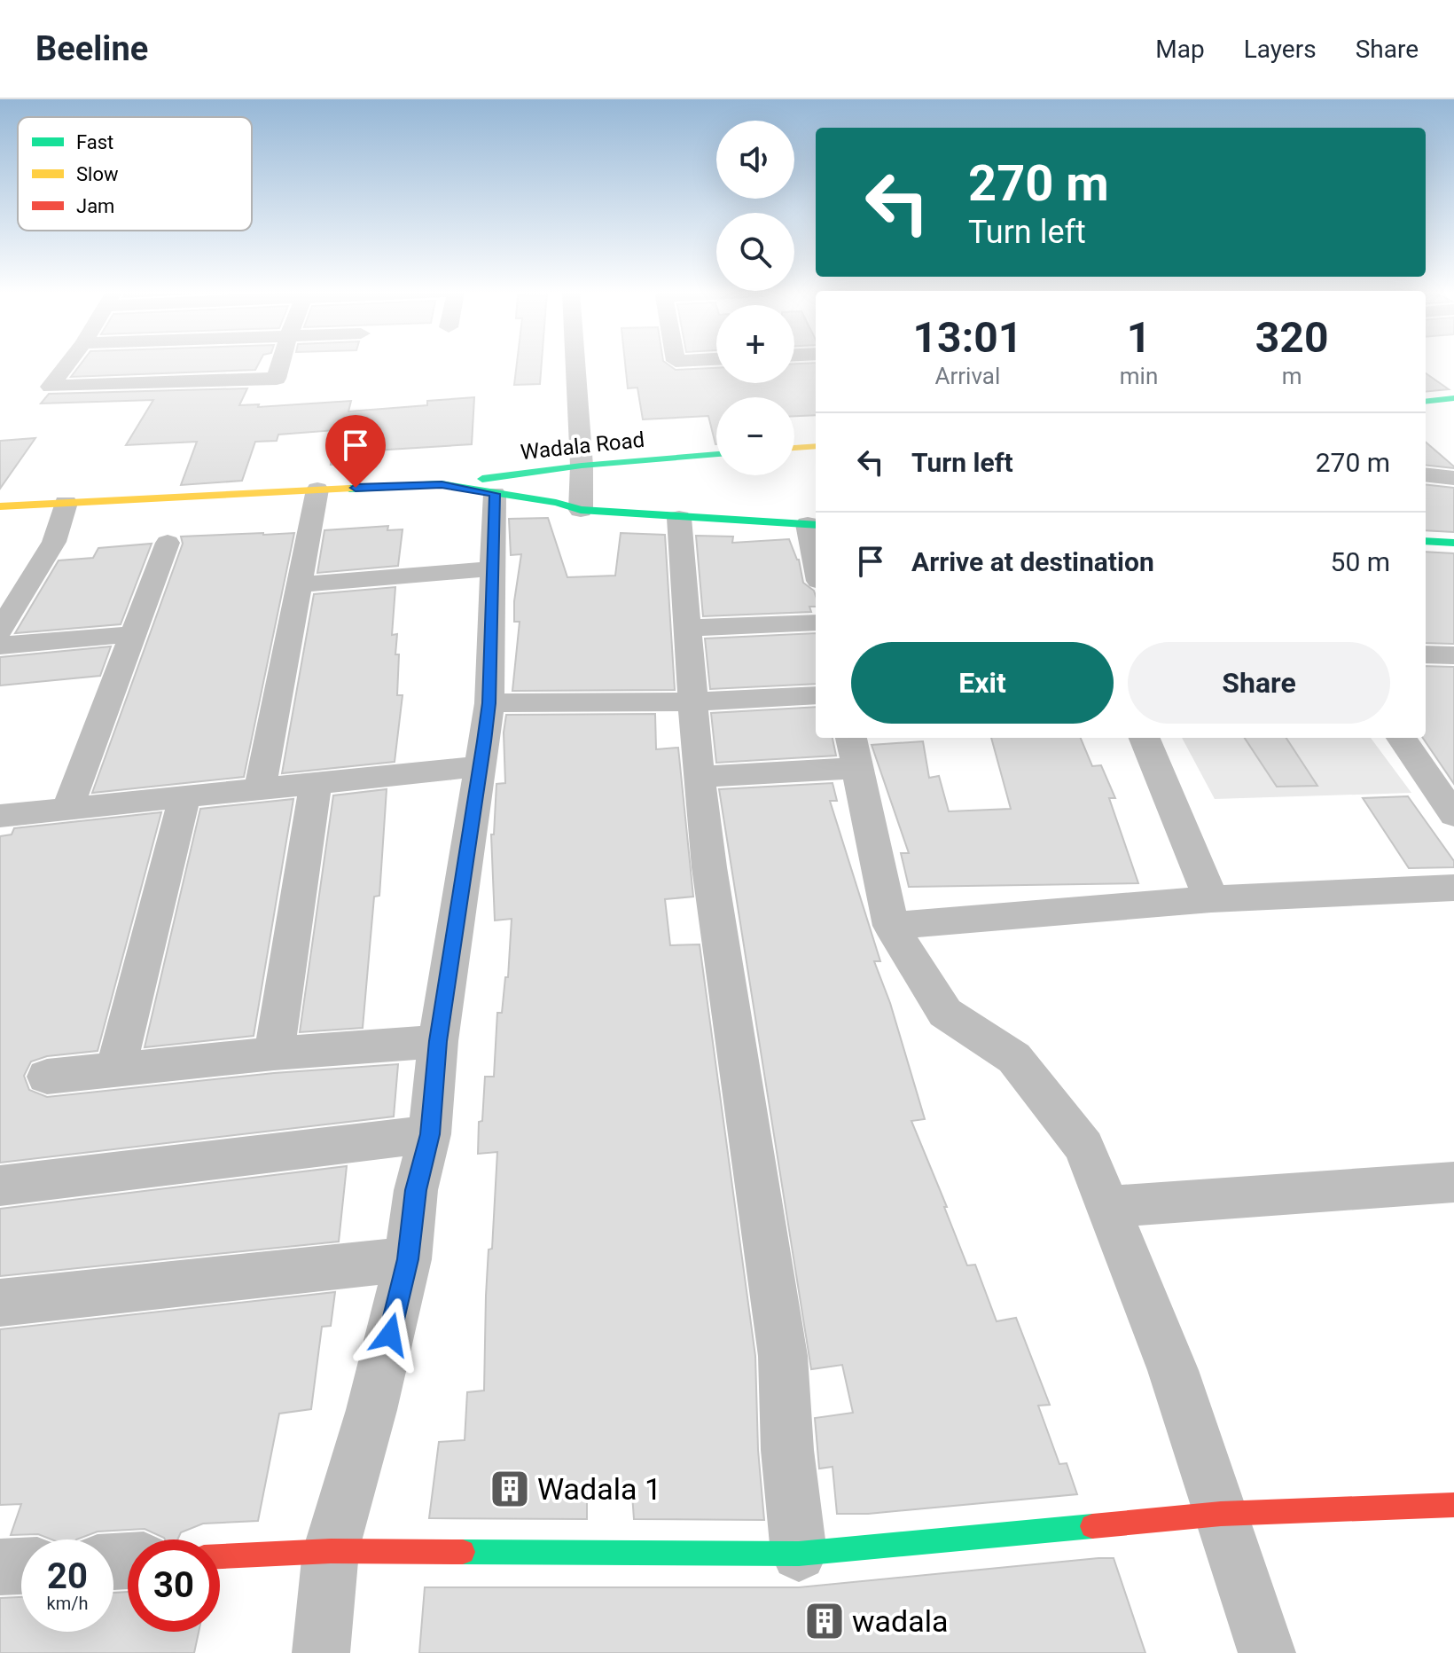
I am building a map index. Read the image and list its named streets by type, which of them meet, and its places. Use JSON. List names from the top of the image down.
{
  "streets": {
    "main road": ["Wadala Road"]
  },
  "places": {
    "building": ["Wadala 1", "wadala"]
  },
  "legend": ["Fast", "Slow", "Jam"],
  "page": {
    "header": "Beeline",
    "nav": ["Map", "Layers", "Share"],
    "map_buttons": ["+", "−"],
    "turn": ["270 m", "Turn left"],
    "eta": [
      "13:01",
      "Arrival",
      "1",
      "min",
      "320",
      "m"
    ],
    "list": [
      {
        "name": "Turn left",
        "value": "270 m"
      },
      {
        "name": "Arrive at destination",
        "value": "50 m"
      }
    ],
    "buttons": ["Exit", "Share"],
    "speed": "20 km/h",
    "limit": "30"
  }
}
